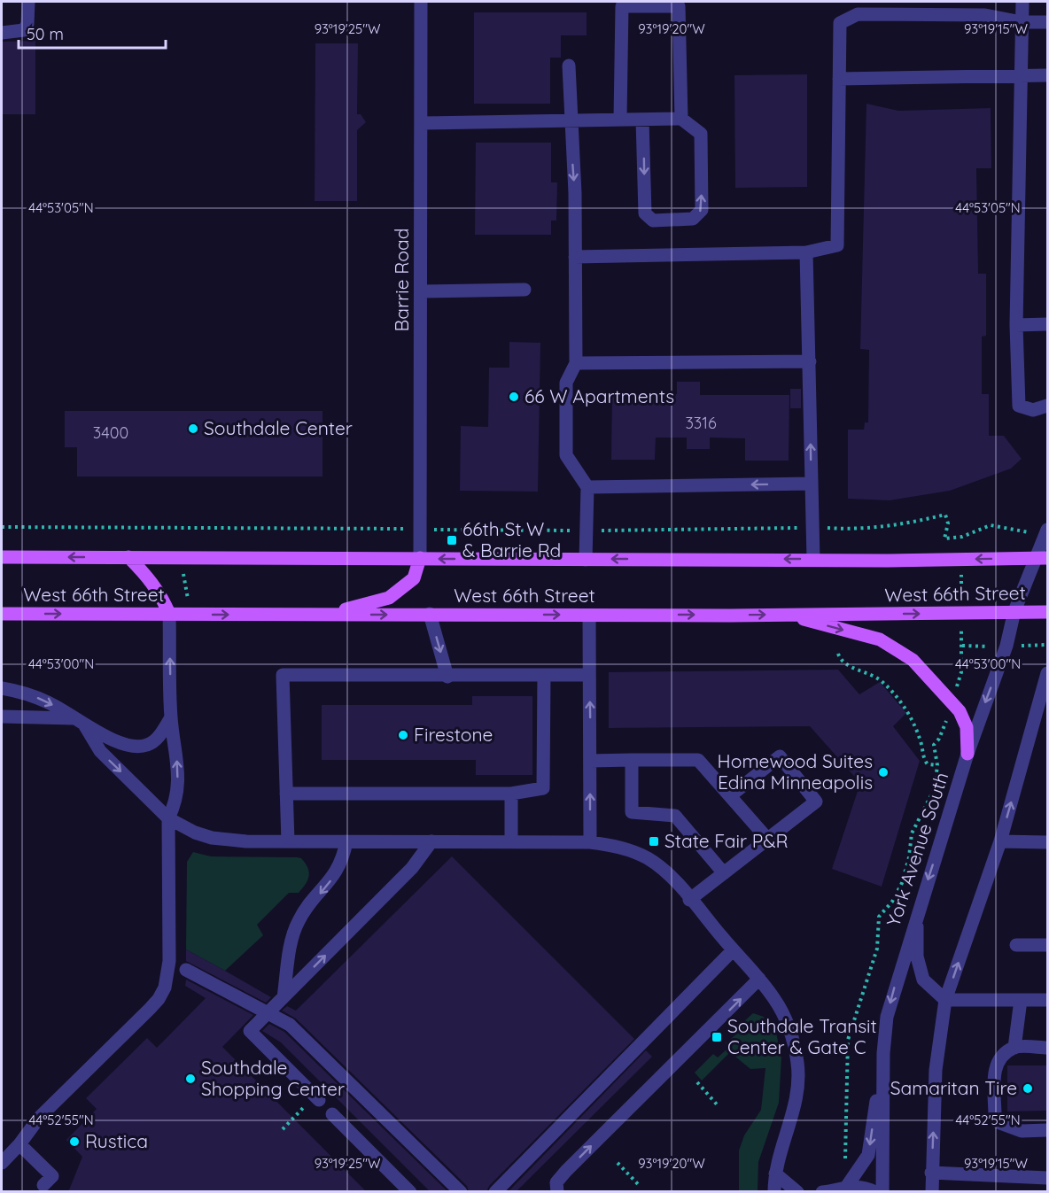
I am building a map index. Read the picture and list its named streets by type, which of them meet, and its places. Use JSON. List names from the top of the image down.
{
  "streets": {
    "main road": ["West 66th Street"],
    "street": ["Barrie Road", "York Avenue South"]
  },
  "crossings": [
    ["Barrie Road", "West 66th Street"],
    ["West 66th Street", "York Avenue South"]
  ],
  "places": {
    "other": [
      "66 W Apartments",
      "Southdale Center",
      "Firestone",
      "Homewood Suites Edina Minneapolis",
      "Southdale Shopping Center",
      "Samaritan Tire",
      "Rustica"
    ],
    "transit": ["66th St W & Barrie Rd", "State Fair P&R", "Southdale Transit Center & Gate C"]
  },
  "house_numbers": ["3316", "3400"],
  "scale_bar": "50 m",
  "coordinates": [
    "93°19'25\"W",
    "93°19'20\"W",
    "93°19'15\"W",
    "44°53'05\"N",
    "44°53'00\"N",
    "44°52'55\"N"
  ]
}
